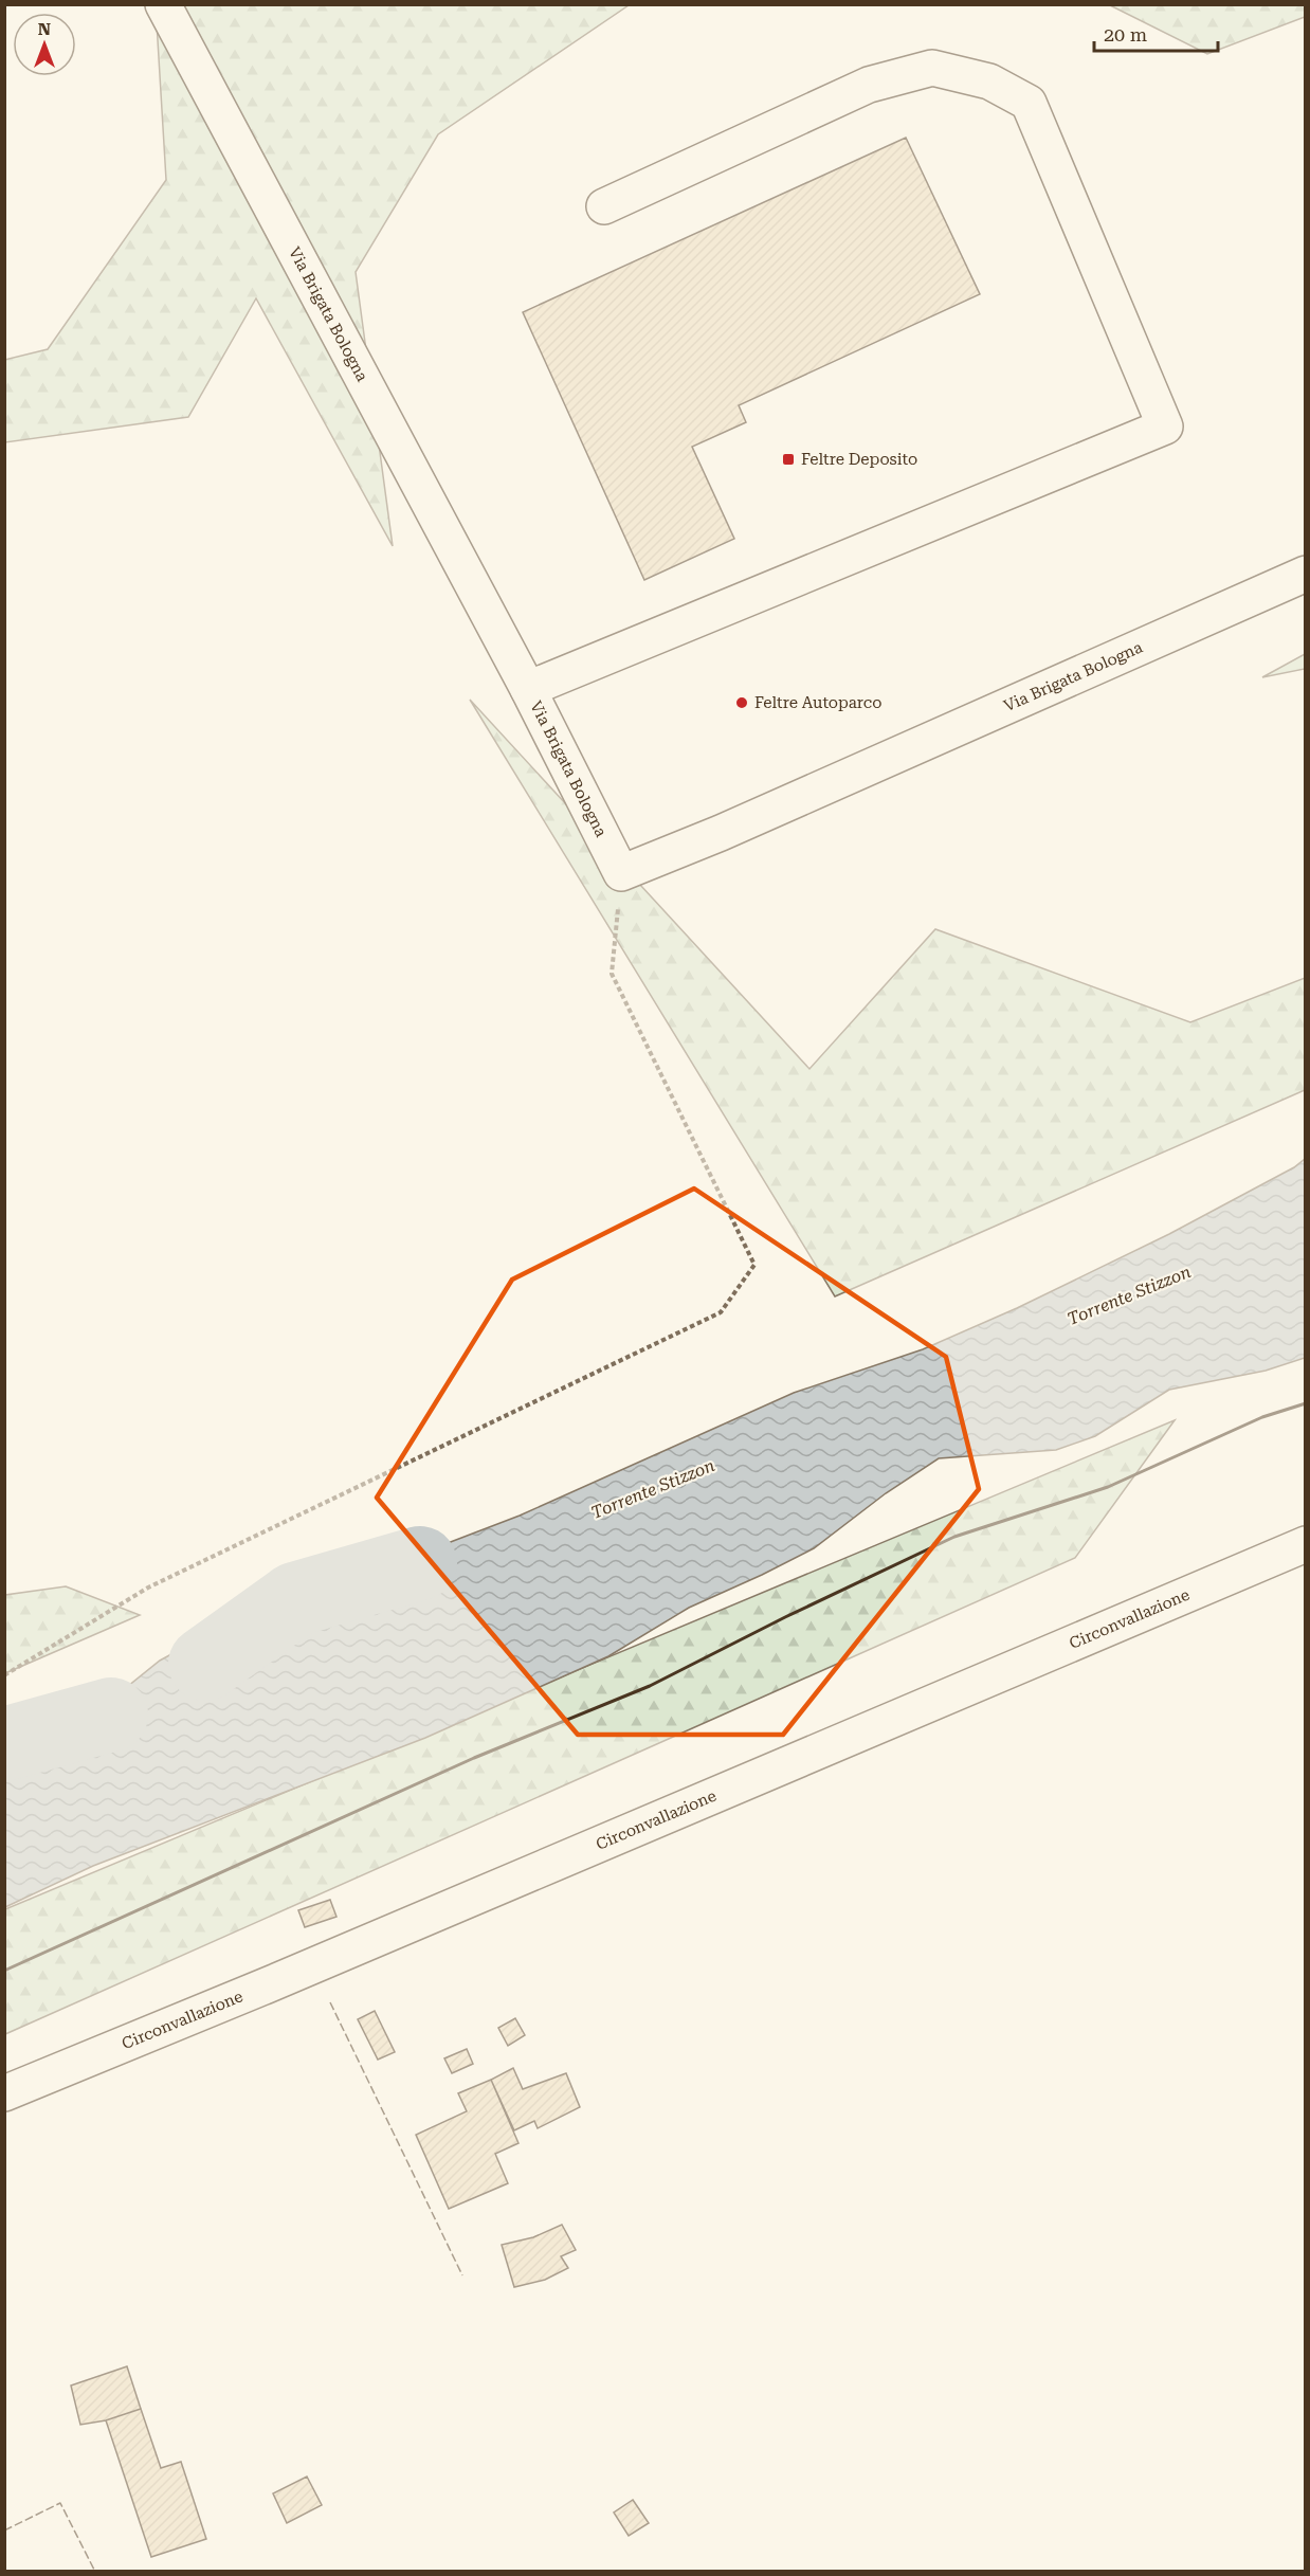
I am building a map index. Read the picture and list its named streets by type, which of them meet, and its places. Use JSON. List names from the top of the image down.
{
  "streets": {
    "main road": ["Via Brigata Bologna", "Circonvallazione"]
  },
  "water": ["Torrente Stizzon"],
  "places": {
    "transit": ["Feltre Deposito"],
    "other": ["Feltre Autoparco"]
  },
  "scale_bar": "20 m",
  "north": "top"
}
